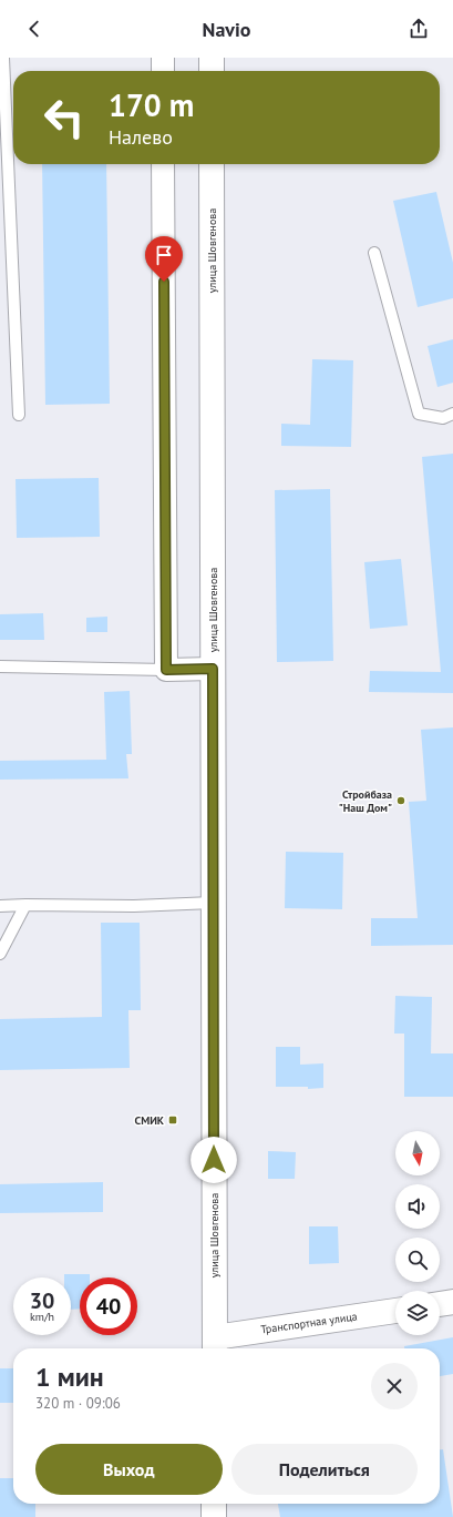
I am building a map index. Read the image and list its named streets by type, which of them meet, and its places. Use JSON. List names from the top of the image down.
{
  "streets": {
    "street": ["улица Шовгенова", "Транспортная улица"]
  },
  "crossings": [
    ["улица Шовгенова", "Транспортная улица"]
  ],
  "places": {
    "other": ["Стройбаза \"Наш Дом\""],
    "transit": ["СМИК"]
  },
  "north": "bottom",
  "page": {
    "header": "Navio",
    "turn": ["170 m", "Налево"],
    "speed": "30 km/h",
    "limit": "40",
    "heading": ["1 мин", "320 m · 09:06"],
    "buttons": ["Выход", "Поделиться"]
  }
}
